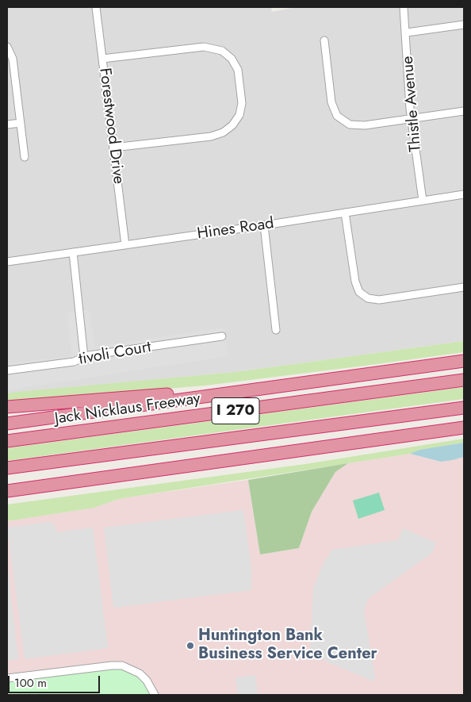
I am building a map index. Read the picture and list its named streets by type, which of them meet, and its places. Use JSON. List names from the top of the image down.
{
  "streets": {
    "highway": ["Jack Nicklaus Freeway", "I 270"],
    "street": [
      "Thistle Avenue",
      "Forestwood Drive",
      "Hines Road",
      "tivoli Court"
    ]
  },
  "crossings": [
    ["Thistle Avenue", "Hines Road"],
    ["Forestwood Drive", "Hines Road"],
    ["Hines Road", "tivoli Court"]
  ],
  "places": ["Huntington Bank Business Service Center"],
  "scale_bar": "100 m"
}
